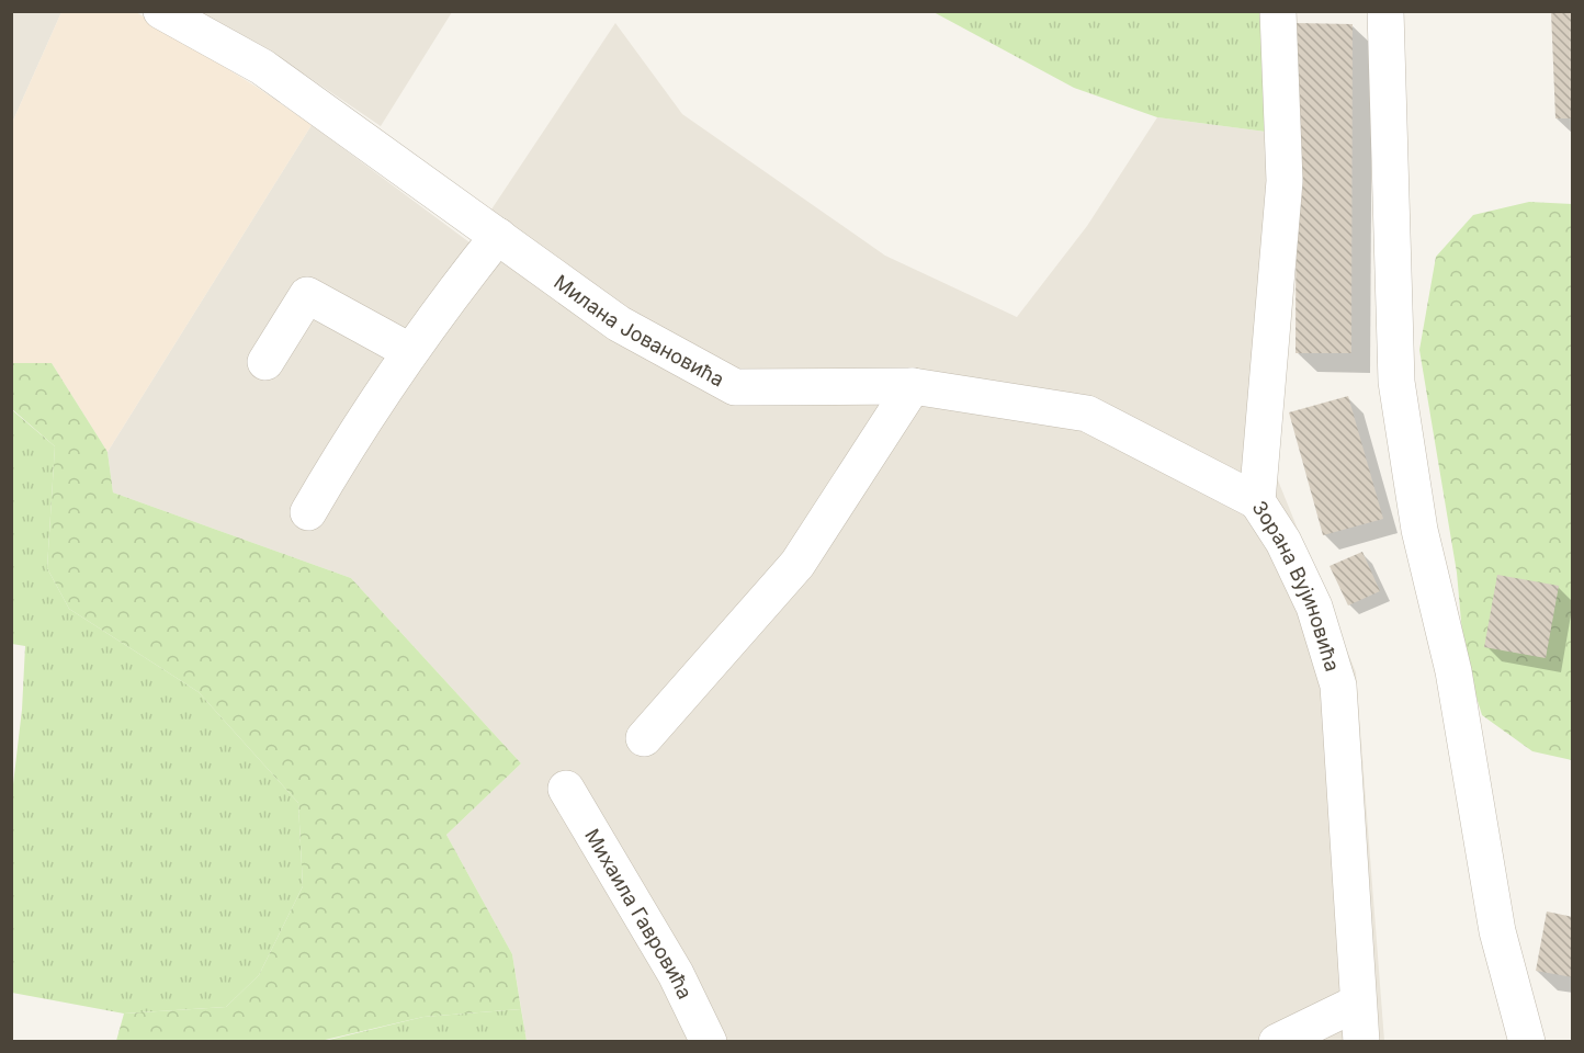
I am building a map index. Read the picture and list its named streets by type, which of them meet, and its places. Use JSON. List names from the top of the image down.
{
  "streets": {
    "street": ["Милана Јовановића", "Зорана Вујиновића", "Михаила Гавровића"]
  },
  "crossings": [
    ["Милана Јовановића", "Зорана Вујиновића"]
  ]
}
